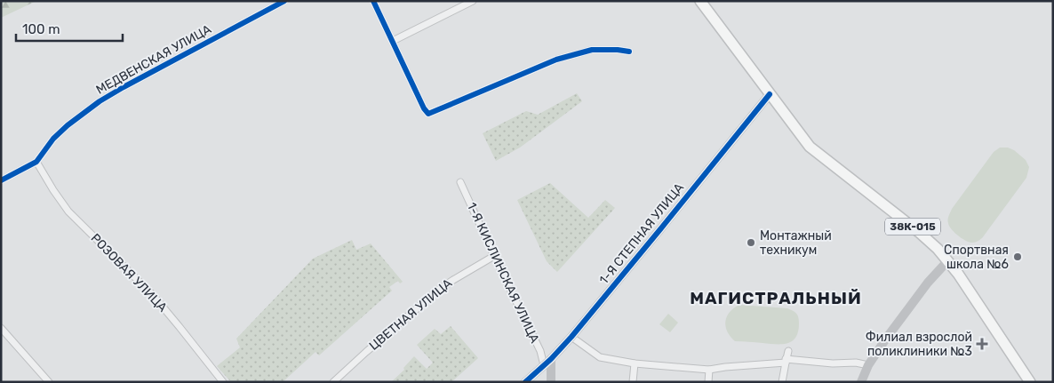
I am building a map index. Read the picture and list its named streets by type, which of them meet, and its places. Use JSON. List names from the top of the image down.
{
  "streets": {
    "main road": ["38К-015"],
    "street": [
      "МЕДВЕНСКАЯ УЛИЦА",
      "1-Я СТЕПНАЯ УЛИЦА",
      "РОЗОВАЯ УЛИЦА",
      "1-Я КИСЛИНСКАЯ УЛИЦА",
      "ЦВЕТНАЯ УЛИЦА"
    ]
  },
  "crossings": [
    ["МЕДВЕНСКАЯ УЛИЦА", "РОЗОВАЯ УЛИЦА"],
    ["38К-015", "1-Я СТЕПНАЯ УЛИЦА"],
    ["1-Я СТЕПНАЯ УЛИЦА", "1-Я КИСЛИНСКАЯ УЛИЦА"],
    ["1-Я КИСЛИНСКАЯ УЛИЦА", "ЦВЕТНАЯ УЛИЦА"]
  ],
  "districts": ["МАГИСТРАЛЬНЫЙ"],
  "places": {
    "other": ["Монтажный техникум", "Спортвная школа №6"],
    "health": ["Филиал взрослой поликлиники №3"]
  },
  "scale_bar": "100 m"
}
